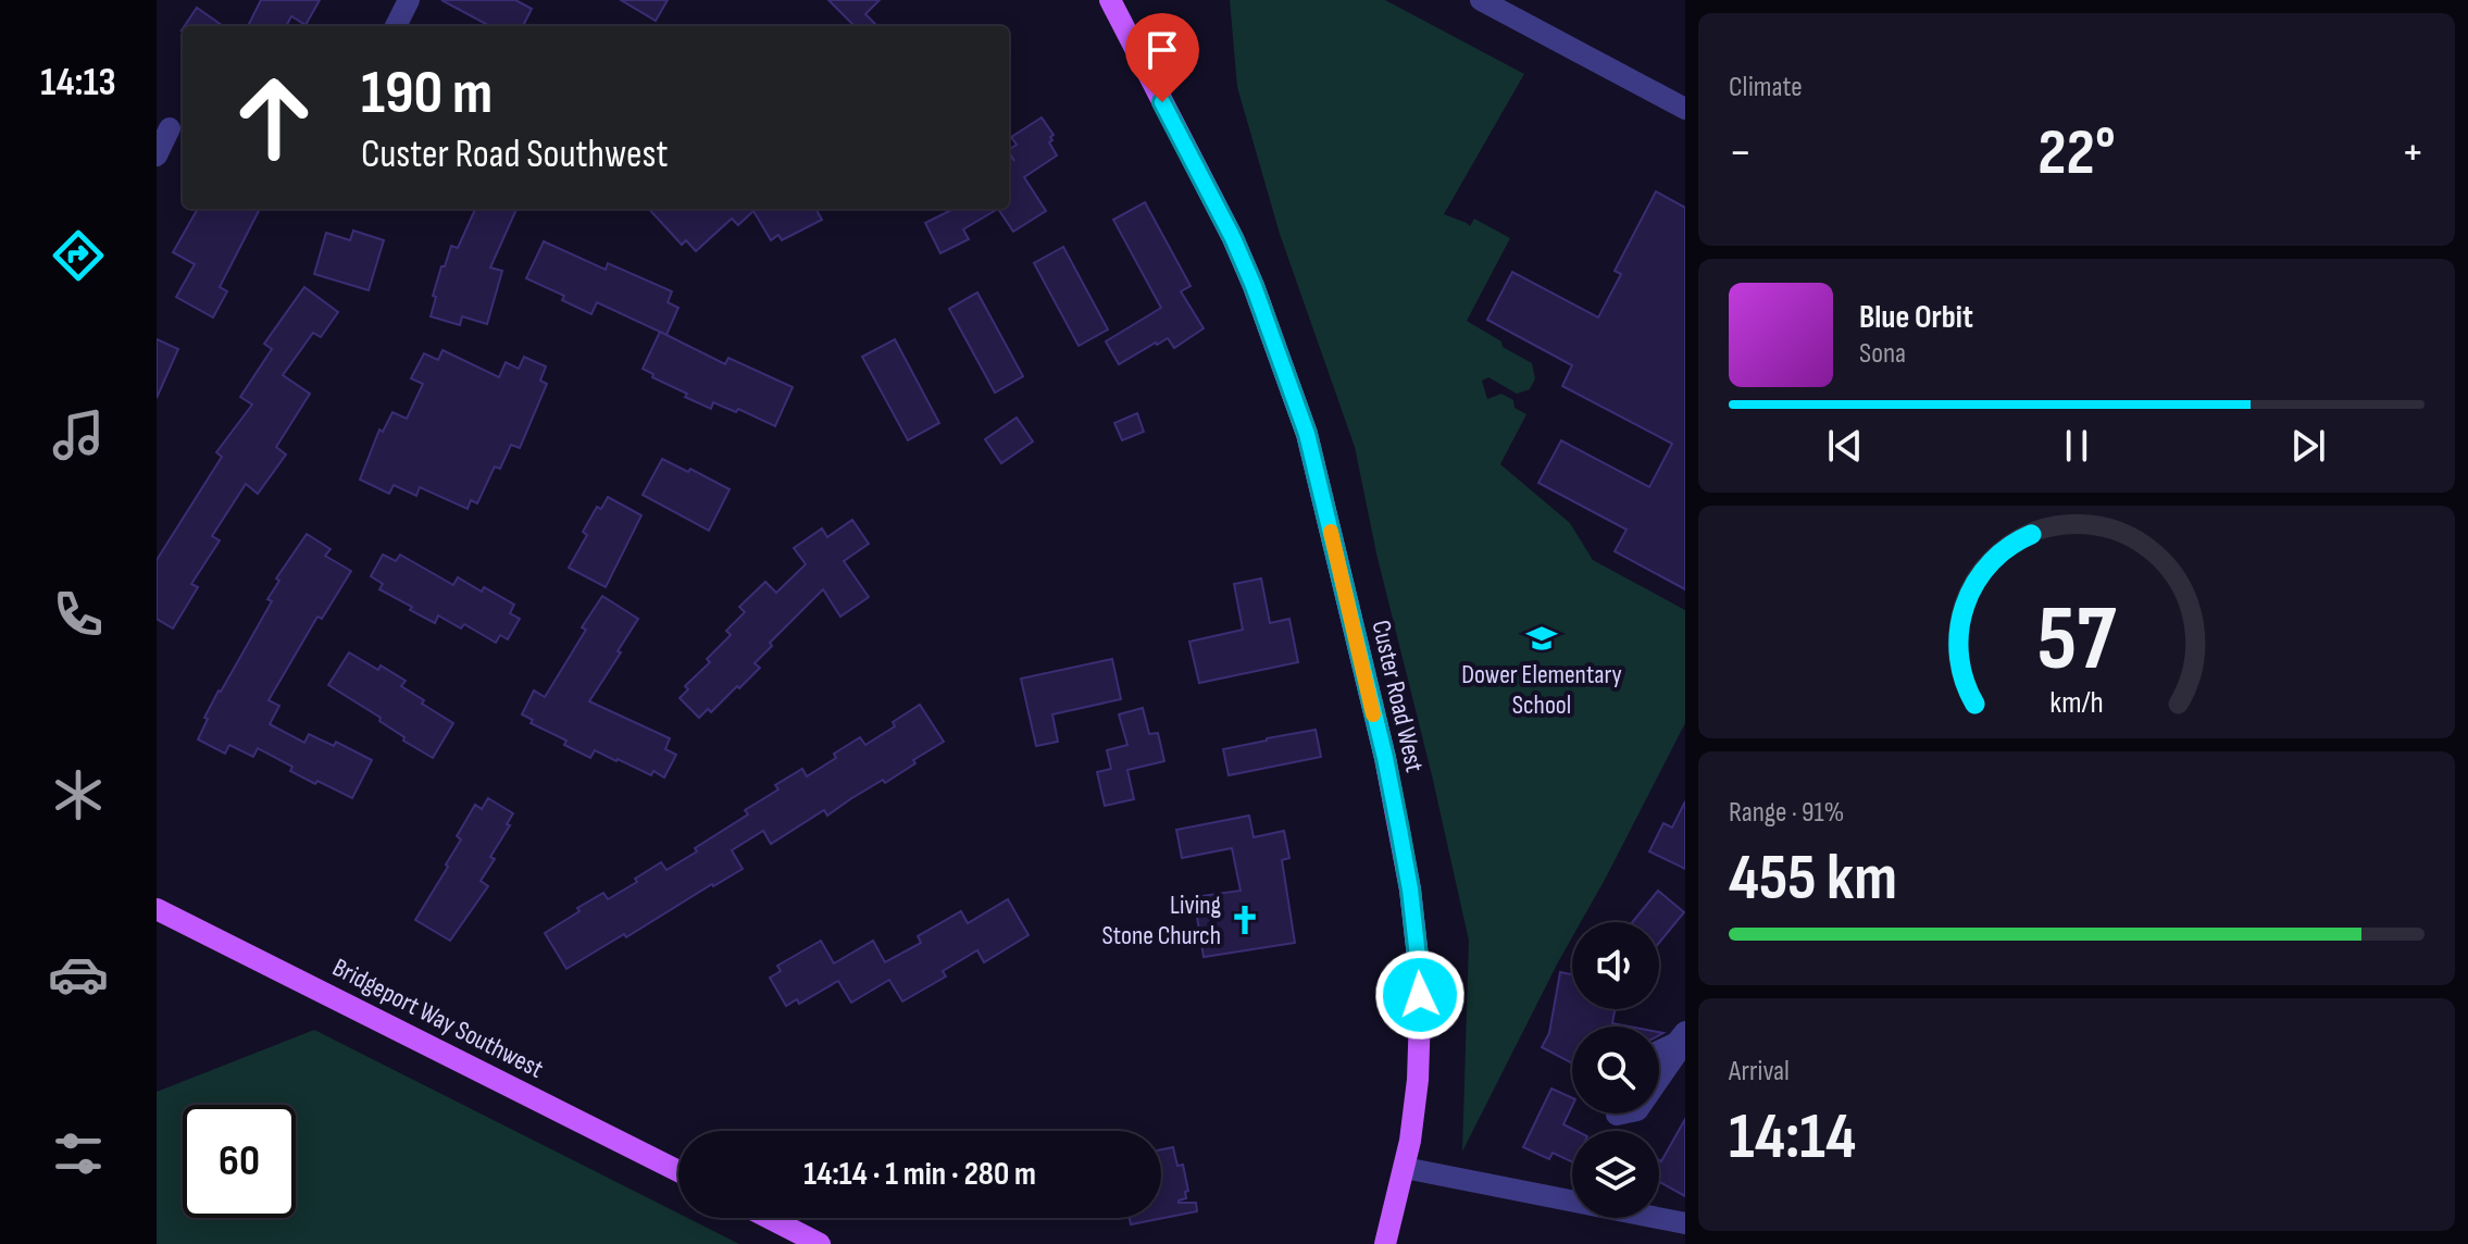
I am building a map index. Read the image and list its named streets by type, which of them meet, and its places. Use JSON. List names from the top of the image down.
{
  "streets": {
    "main road": ["Custer Road West", "Bridgeport Way Southwest"]
  },
  "places": {
    "school or university": ["Dower Elementary School"],
    "church": ["Living Stone Church"]
  },
  "page": {
    "tabs": "14:13",
    "tile": [
      "Climate",
      ["Range · 91%", "455 km"],
      ["Arrival", "14:14"]
    ],
    "turn": ["190 m", "Custer Road Southwest"],
    "heat": ["−", "22°", "+"],
    "song": ["Blue Orbit", "Sona"],
    "limit": "60",
    "trip": "14:14 · 1 min · 280 m",
    "gauge": ["57", "km/h"]
  }
}
